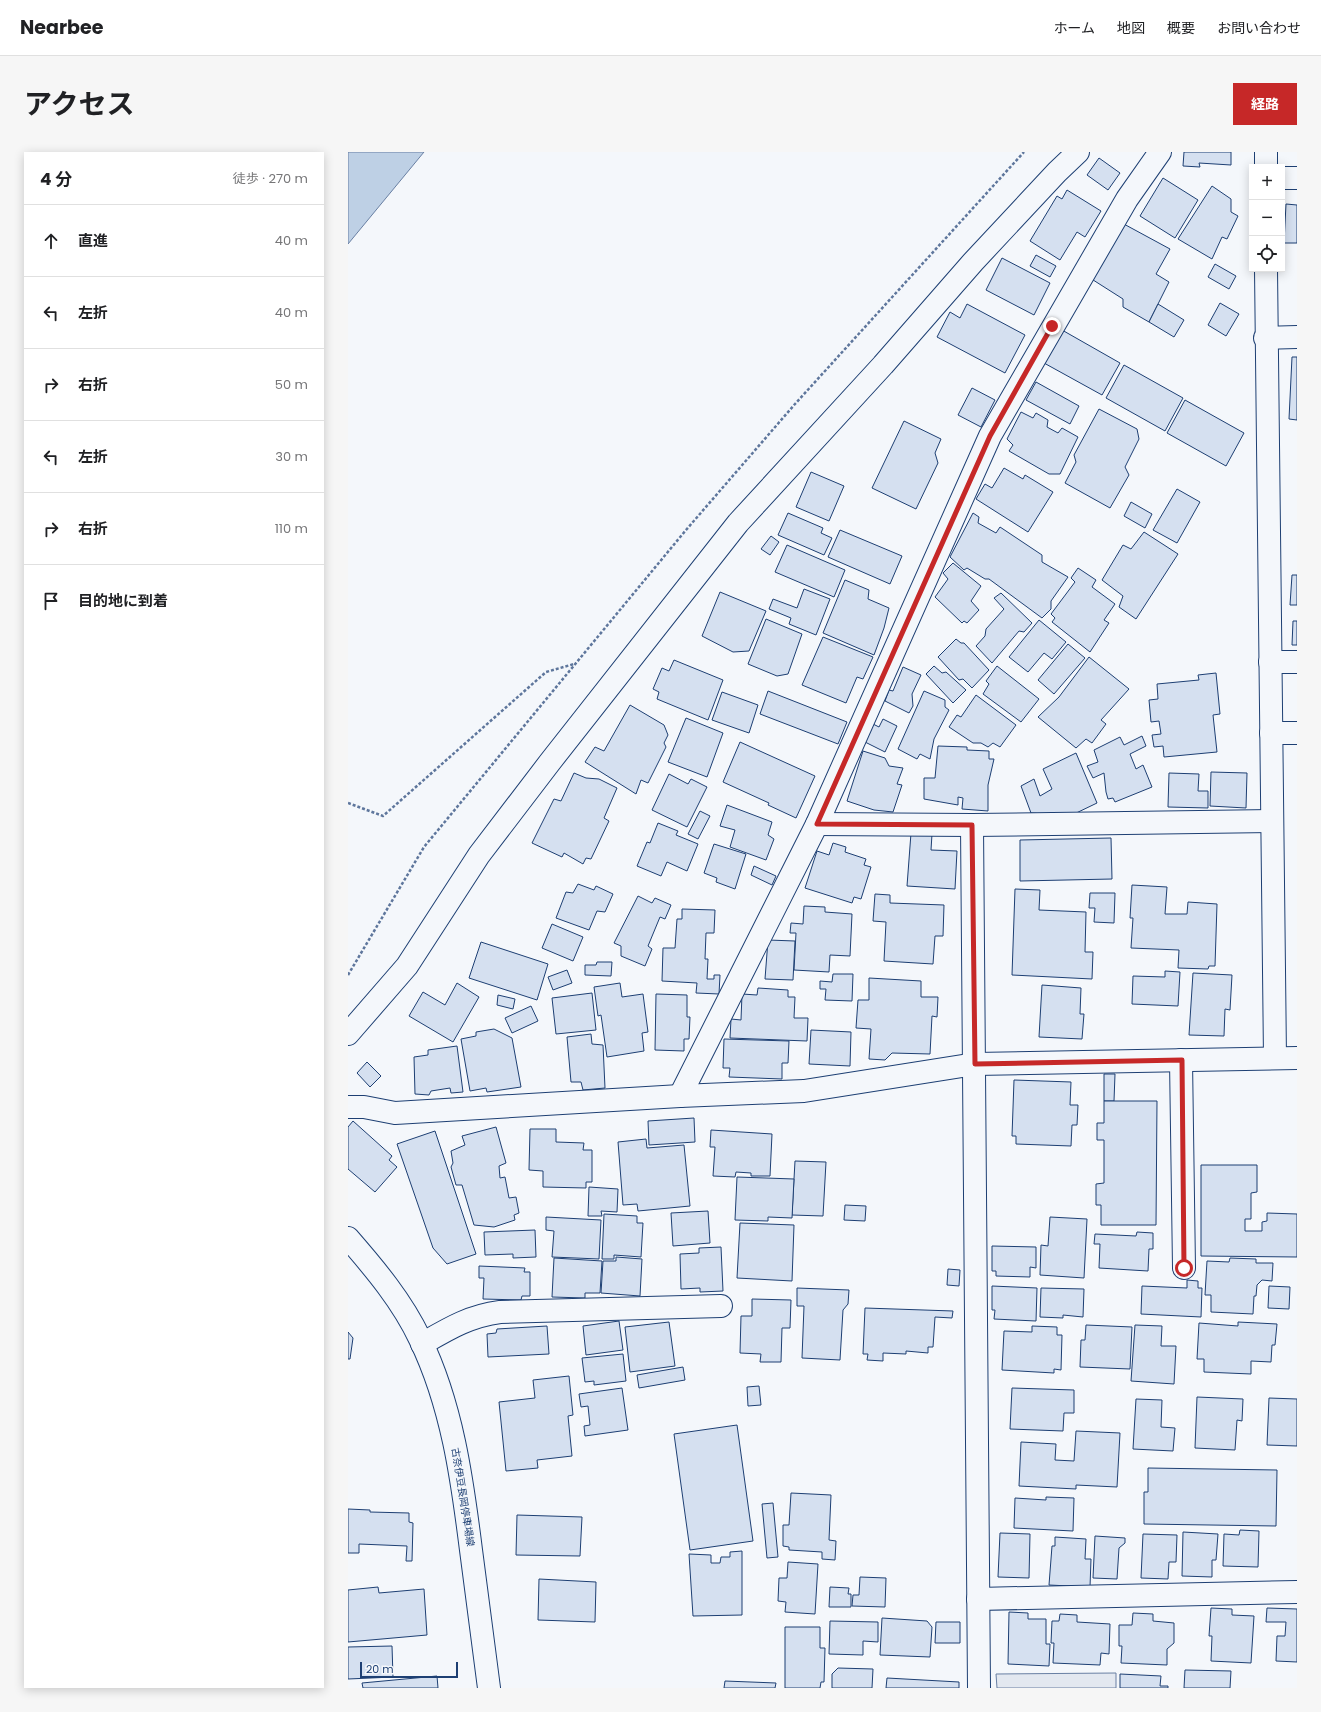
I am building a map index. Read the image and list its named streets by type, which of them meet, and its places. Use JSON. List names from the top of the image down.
{
  "streets": {
    "street": ["古奈伊豆長岡停車場線"]
  },
  "scale_bar": "20 m",
  "page": {
    "header": "Nearbee",
    "nav": [
      "ホーム",
      "地図",
      "概要",
      "お問い合わせ"
    ],
    "title": "アクセス",
    "buttons": "経路",
    "heading": ["4 分", "徒歩 · 270 m"],
    "map_buttons": ["+", "−"],
    "list": [
      ["直進", "40 m"],
      ["左折", "40 m"],
      ["右折", "50 m"],
      ["左折", "30 m"],
      ["右折", "110 m"],
      "目的地に到着"
    ],
    "scale": "20 m"
  }
}
